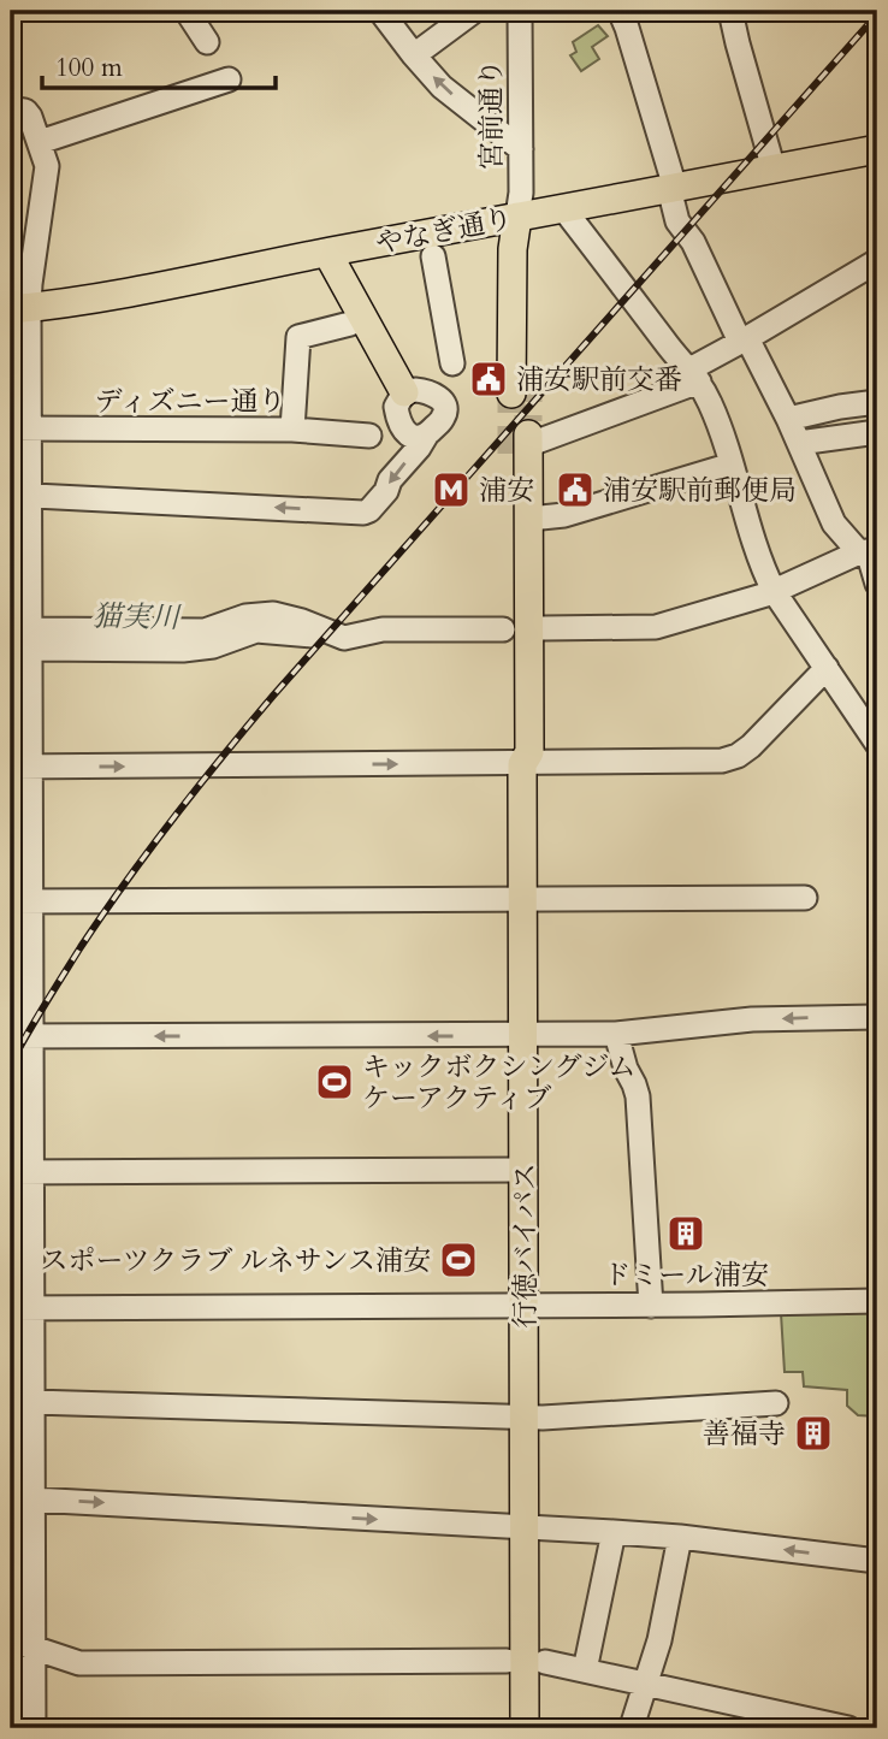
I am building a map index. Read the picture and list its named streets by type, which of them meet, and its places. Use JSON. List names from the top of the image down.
{
  "streets": {
    "main road": ["やなぎ通り", "行徳バイパス"],
    "street": ["宮前通り", "ディズニー通り"]
  },
  "crossings": [
    ["宮前通り", "やなぎ通り"]
  ],
  "water": ["猫実川"],
  "places": {
    "public building": ["浦安駅前交番", "浦安駅前郵便局"],
    "metro station": ["浦安"],
    "sports": ["キックボクシングジム ケーアクティブ", "スポーツクラブ ルネサンス浦安"],
    "building": ["ドミール浦安", "善福寺"]
  },
  "scale_bar": "100 m"
}
